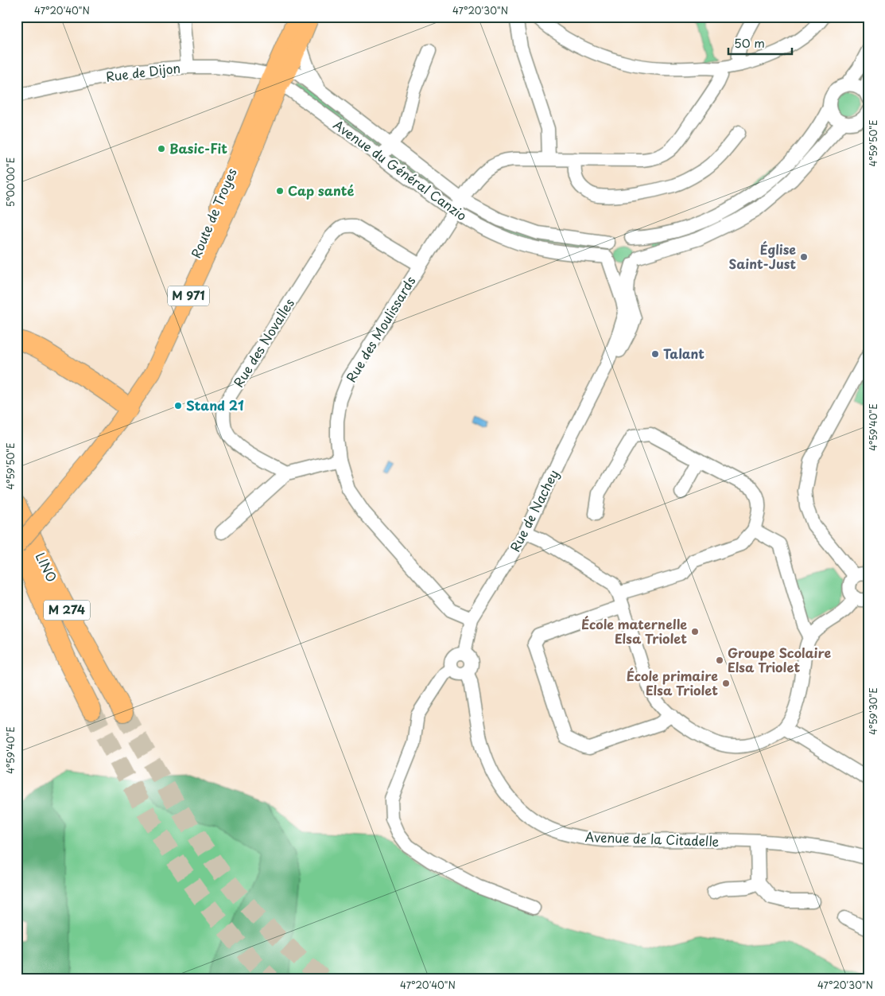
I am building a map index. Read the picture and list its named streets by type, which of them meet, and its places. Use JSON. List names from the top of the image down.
{
  "streets": {
    "highway": ["LINO", "M 274"],
    "main road": ["M 971"],
    "street": [
      "Rue de Dijon",
      "Avenue du Général Canzio",
      "Rue des Moulissards",
      "Rue des Novalles",
      "Rue de Nachey",
      "Avenue de la Citadelle"
    ]
  },
  "crossings": [
    ["Rue de Dijon", "Avenue du Général Canzio"],
    ["Rue de Dijon", "M 971"],
    ["Avenue du Général Canzio", "M 971"],
    ["Avenue du Général Canzio", "Rue des Moulissards"],
    ["Avenue du Général Canzio", "Rue de Nachey"],
    ["Rue des Moulissards", "Rue des Novalles"],
    ["Rue des Moulissards", "Rue de Nachey"],
    ["Rue de Nachey", "Avenue de la Citadelle"]
  ],
  "places": [
    "Basic-Fit",
    "Cap santé",
    "Église Saint-Just",
    "Talant",
    "Stand 21",
    "École maternelle Elsa Triolet",
    "Groupe Scolaire Elsa Triolet",
    "École primaire Elsa Triolet"
  ],
  "scale_bar": "50 m",
  "coordinates": [
    "47°20'40\"N",
    "47°20'30\"N",
    "4°59'50\"E",
    "5°00'00\"E",
    "4°59'40\"E",
    "4°59'30\"E"
  ]
}
